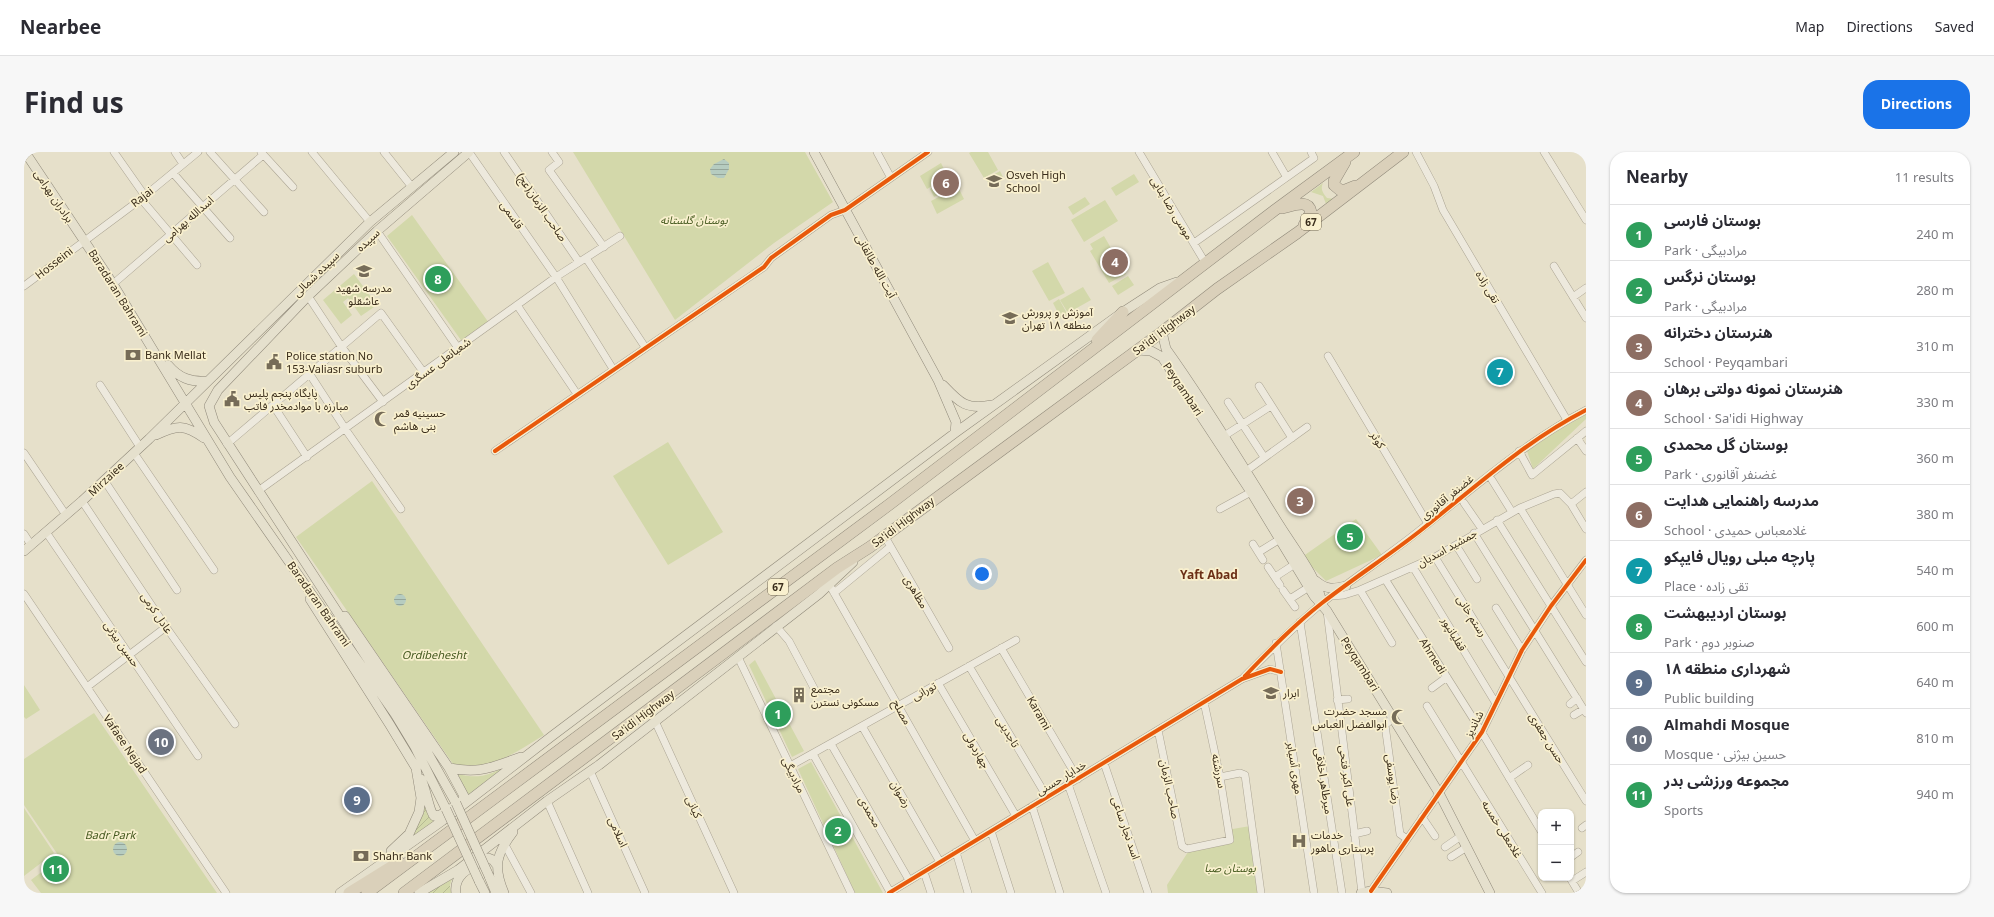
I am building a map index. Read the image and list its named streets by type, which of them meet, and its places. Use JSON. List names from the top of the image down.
{
  "streets": {
    "highway": ["67", "Sa'idi Highway"],
    "main road": [
      "برادران بهرامی",
      "سپیده",
      "آیت الله طالقانی",
      "سپیده شمالی",
      "Baradaran Bahrami",
      "Peyqambari",
      "Mirzaiee"
    ],
    "street": [
      "Rajai",
      "صاحب الزمان(عج)",
      "موسی رضا بنایی",
      "قاسمی",
      "اسدالله بهرامی",
      "Hosseini",
      "تقی زاده",
      "شعبانعلی عسگری",
      "کوثر",
      "غضنفر آقانوری",
      "جمشید اسدیان",
      "مظاهری",
      "عادل کرمی",
      "رستم خانی",
      "قفلیانپور",
      "حسین بیژنی",
      "Ahmedi",
      "تورانی",
      "مصلح",
      "Karami",
      "شاندیز",
      "تاجدینی",
      "حسن جعفری",
      "Vafaee Nejad",
      "چهاردولی",
      "مهری آسیابر",
      "سررشته",
      "مرادبیگی",
      "علی اکبر فتحی",
      "خدایار حسنی",
      "رضا یوسفی",
      "میرطاهر اخلاقی",
      "صاحب الزمان",
      "رضوان",
      "کیانی",
      "محمدی",
      "اسد نجار ساعی",
      "غلامعلی خمسه",
      "اسلامی"
    ]
  },
  "crossings": [
    ["برادران بهرامی", "Rajai"],
    ["برادران بهرامی", "Hosseini"],
    ["برادران بهرامی", "Baradaran Bahrami"],
    ["Rajai", "Hosseini"],
    ["Rajai", "Baradaran Bahrami"],
    ["صاحب الزمان(عج)", "شعبانعلی عسگری"],
    ["موسی رضا بنایی", "Sa'idi Highway"],
    ["قاسمی", "سپیده"],
    ["قاسمی", "شعبانعلی عسگری"],
    ["اسدالله بهرامی", "Baradaran Bahrami"],
    ["سپیده", "Baradaran Bahrami"],
    ["Hosseini", "Baradaran Bahrami"],
    ["آیت الله طالقانی", "Sa'idi Highway"],
    ["سپیده شمالی", "Baradaran Bahrami"],
    ["سپیده شمالی", "Mirzaiee"],
    ["تقی زاده", "غضنفر آقانوری"],
    ["Baradaran Bahrami", "شعبانعلی عسگری"],
    ["Baradaran Bahrami", "Mirzaiee"],
    ["Sa'idi Highway", "Peyqambari"],
    ["Sa'idi Highway", "مظاهری"],
    ["Peyqambari", "غضنفر آقانوری"],
    ["Peyqambari", "شاندیز"],
    ["Peyqambari", "علی اکبر فتحی"],
    ["Peyqambari", "خدایار حسنی"],
    ["Peyqambari", "رضا یوسفی"],
    ["کوثر", "غضنفر آقانوری"],
    ["Mirzaiee", "عادل کرمی"],
    ["Mirzaiee", "حسین بیژنی"],
    ["غضنفر آقانوری", "جمشید اسدیان"],
    ["غضنفر آقانوری", "علی اکبر فتحی"],
    ["غضنفر آقانوری", "خدایار حسنی"],
    ["جمشید اسدیان", "رستم خانی"],
    ["جمشید اسدیان", "قفلیانپور"],
    ["جمشید اسدیان", "Ahmedi"],
    ["رستم خانی", "شاندیز"],
    ["رستم خانی", "حسن جعفری"],
    ["قفلیانپور", "شاندیز"],
    ["Ahmedi", "شاندیز"],
    ["تورانی", "مصلح"],
    ["تورانی", "Karami"],
    ["تورانی", "تاجدینی"],
    ["تورانی", "چهاردولی"],
    ["تورانی", "مرادبیگی"],
    ["تورانی", "رضوان"],
    ["تورانی", "محمدی"],
    ["مصلح", "خدایار حسنی"],
    ["Karami", "خدایار حسنی"],
    ["شاندیز", "حسن جعفری"],
    ["شاندیز", "علی اکبر فتحی"],
    ["شاندیز", "رضا یوسفی"],
    ["شاندیز", "غلامعلی خمسه"],
    ["تاجدینی", "خدایار حسنی"],
    ["چهاردولی", "خدایار حسنی"],
    ["مهری آسیابر", "خدایار حسنی"],
    ["سررشته", "خدایار حسنی"],
    ["سررشته", "صاحب الزمان"],
    ["علی اکبر فتحی", "خدایار حسنی"],
    ["خدایار حسنی", "میرطاهر اخلاقی"],
    ["خدایار حسنی", "صاحب الزمان"],
    ["خدایار حسنی", "رضوان"],
    ["خدایار حسنی", "محمدی"],
    ["خدایار حسنی", "اسد نجار ساعی"]
  ],
  "districts": ["Yaft Abad"],
  "parks": [
    "بوستان گلستانه",
    "Ordibehesht",
    "Badr Park",
    "بوستان صبا"
  ],
  "places": {
    "school or university": [
      "Osveh High School",
      "مدرسه شهید عاشقلو",
      "آموزش و پرورش منطقه ۱۸ تهران",
      "ابرار"
    ],
    "bank": ["Bank Mellat", "Shahr Bank"],
    "public building": ["Police station No 153-Valiasr suburb", "پایگاه پنجم پلیس مبارزه با موادمخدر فاتب"],
    "mosque": ["حسینیه قمر بنی هاشم", "مسجد حضرت ابوالفضل العباس"],
    "building": ["مجتمع مسکونی نسترن"],
    "hospital": ["خدمات پرستاری ماهور"]
  },
  "page": {
    "header": "Nearbee",
    "nav": ["Map", "Directions", "Saved"],
    "title": "Find us",
    "buttons": "Directions",
    "heading": ["Nearby", "11 results"],
    "pins": [
      "6",
      "4",
      "8",
      "7",
      "3",
      "5",
      "1",
      "10",
      "9",
      "2",
      "11"
    ],
    "list": [
      {
        "mark": "1",
        "name": "بوستان فارسی",
        "note": "Park · مرادبیگی",
        "value": "240 m"
      },
      {
        "mark": "2",
        "name": "بوستان نرگس",
        "note": "Park · مرادبیگی",
        "value": "280 m"
      },
      {
        "mark": "3",
        "name": "هنرستان دخترانه",
        "note": "School · Peyqambari",
        "value": "310 m"
      },
      {
        "mark": "4",
        "name": "هنرستان نمونه دولتی برهان",
        "note": "School · Sa'idi Highway",
        "value": "330 m"
      },
      {
        "mark": "5",
        "name": "بوستان گل محمدی",
        "note": "Park · غضنفر آقانوری",
        "value": "360 m"
      },
      {
        "mark": "6",
        "name": "مدرسه راهنمایی هدایت",
        "note": "School · غلامعباس حمیدی",
        "value": "380 m"
      },
      {
        "mark": "7",
        "name": "پارچه مبلی رویال فایپکو",
        "note": "Place · تقی زاده",
        "value": "540 m"
      },
      {
        "mark": "8",
        "name": "بوستان اردیبهشت",
        "note": "Park · صنوبر دوم",
        "value": "600 m"
      },
      {
        "mark": "9",
        "name": "شهرداری منطقه ۱۸",
        "note": "Public building",
        "value": "640 m"
      },
      {
        "mark": "10",
        "name": "Almahdi Mosque",
        "note": "Mosque · حسین بیژنی",
        "value": "810 m"
      },
      {
        "mark": "11",
        "name": "مجموعه ورزشی بدر",
        "note": "Sports",
        "value": "940 m"
      }
    ],
    "map_buttons": ["+", "−"]
  }
}
